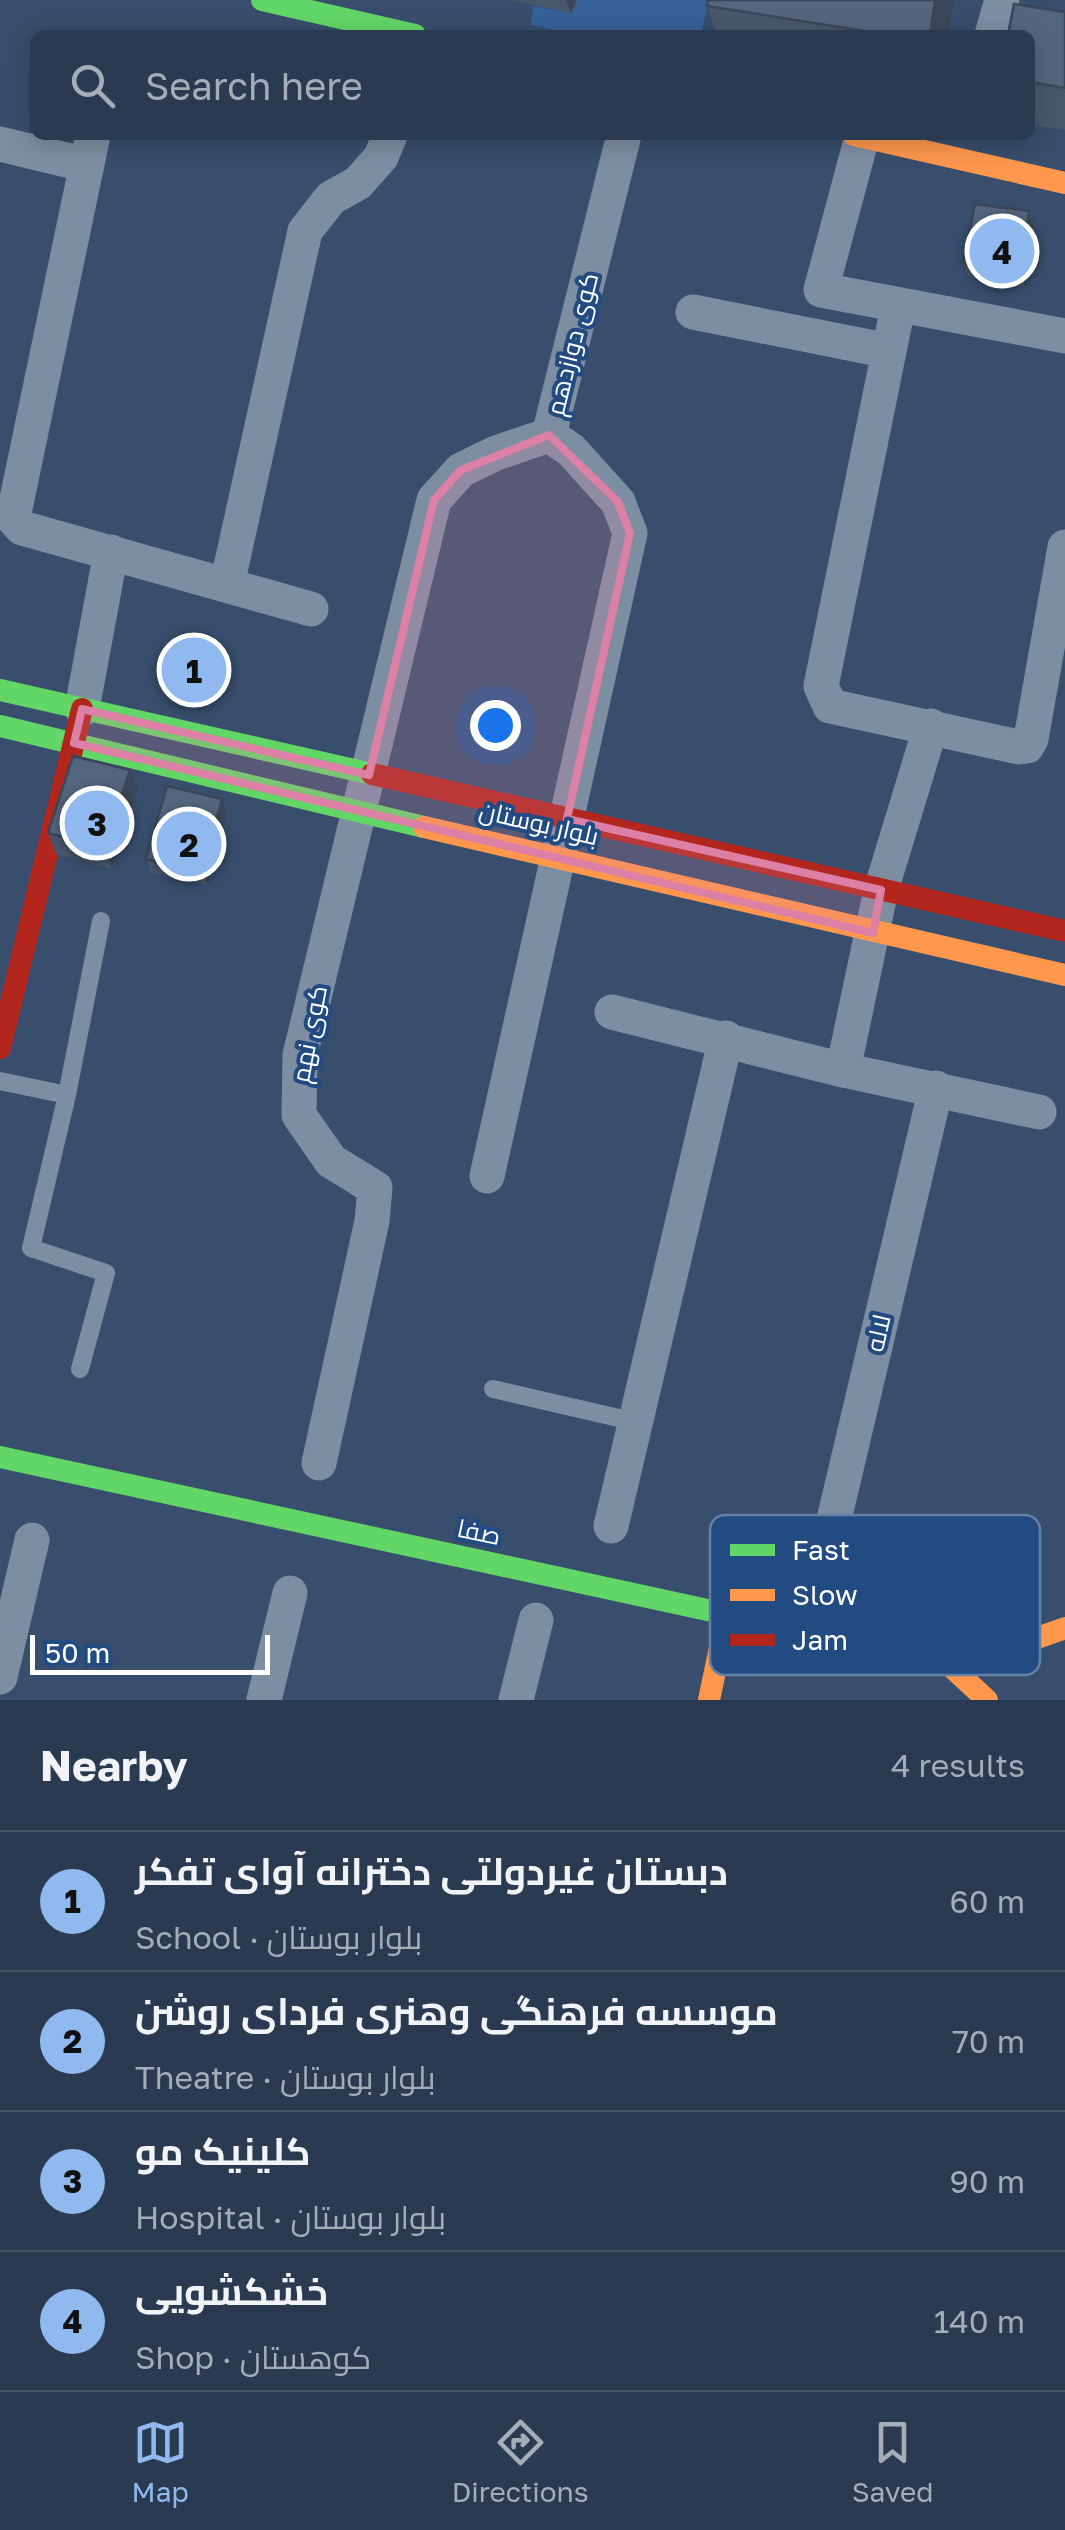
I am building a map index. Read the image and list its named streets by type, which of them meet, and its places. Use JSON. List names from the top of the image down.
{
  "streets": {
    "street": [
      "کوی دوازدهم",
      "بلوار بوستان",
      "کوی نهم",
      "لاله",
      "صفا"
    ]
  },
  "crossings": [
    ["کوی دوازدهم", "بلوار بوستان"],
    ["بلوار بوستان", "کوی نهم"]
  ],
  "legend": ["Fast", "Slow", "Jam"],
  "scale_bar": "50 m",
  "page": {
    "search": "Search here",
    "pins": [
      "4",
      "1",
      "3",
      "2"
    ],
    "scale": "50 m",
    "heading": ["Nearby", "4 results"],
    "list": [
      {
        "mark": "1",
        "name": "دبستان غیردولتی دخترانه آوای تفکر",
        "note": "School · بلوار بوستان",
        "value": "60 m"
      },
      {
        "mark": "2",
        "name": "موسسه فرهنگی وهنری فردای روشن",
        "note": "Theatre · بلوار بوستان",
        "value": "70 m"
      },
      {
        "mark": "3",
        "name": "کلینیک مو",
        "note": "Hospital · بلوار بوستان",
        "value": "90 m"
      },
      {
        "mark": "4",
        "name": "خشکشویی",
        "note": "Shop · کوهستان",
        "value": "140 m"
      }
    ],
    "nav": ["Map", "Directions", "Saved"]
  }
}
